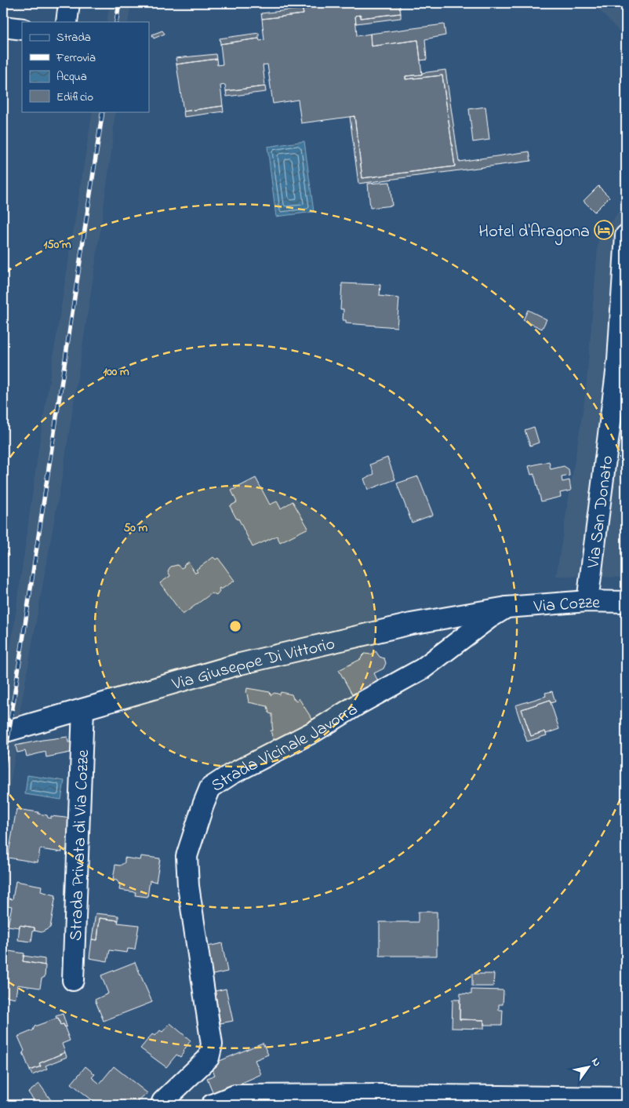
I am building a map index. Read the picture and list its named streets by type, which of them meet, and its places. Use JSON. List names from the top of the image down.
{
  "streets": {
    "street": [
      "Via San Donato",
      "Via Cozze",
      "Via Giuseppe Di Vittorio",
      "Strada Vicinale Javorra",
      "Strada Privata di Via Cozze"
    ]
  },
  "crossings": [
    ["Via San Donato", "Via Cozze"],
    ["Via Cozze", "Via Giuseppe Di Vittorio"],
    ["Via Cozze", "Strada Vicinale Javorra"],
    ["Via Giuseppe Di Vittorio", "Strada Vicinale Javorra"],
    ["Via Giuseppe Di Vittorio", "Strada Privata di Via Cozze"]
  ],
  "places": {
    "hotel": ["Hotel d'Aragona"]
  },
  "legend": [
    "Strada",
    "Ferrovia",
    "Acqua",
    "Edificio"
  ],
  "north": "top right",
  "rings": ["150 m", "100 m", "50 m"]
}
